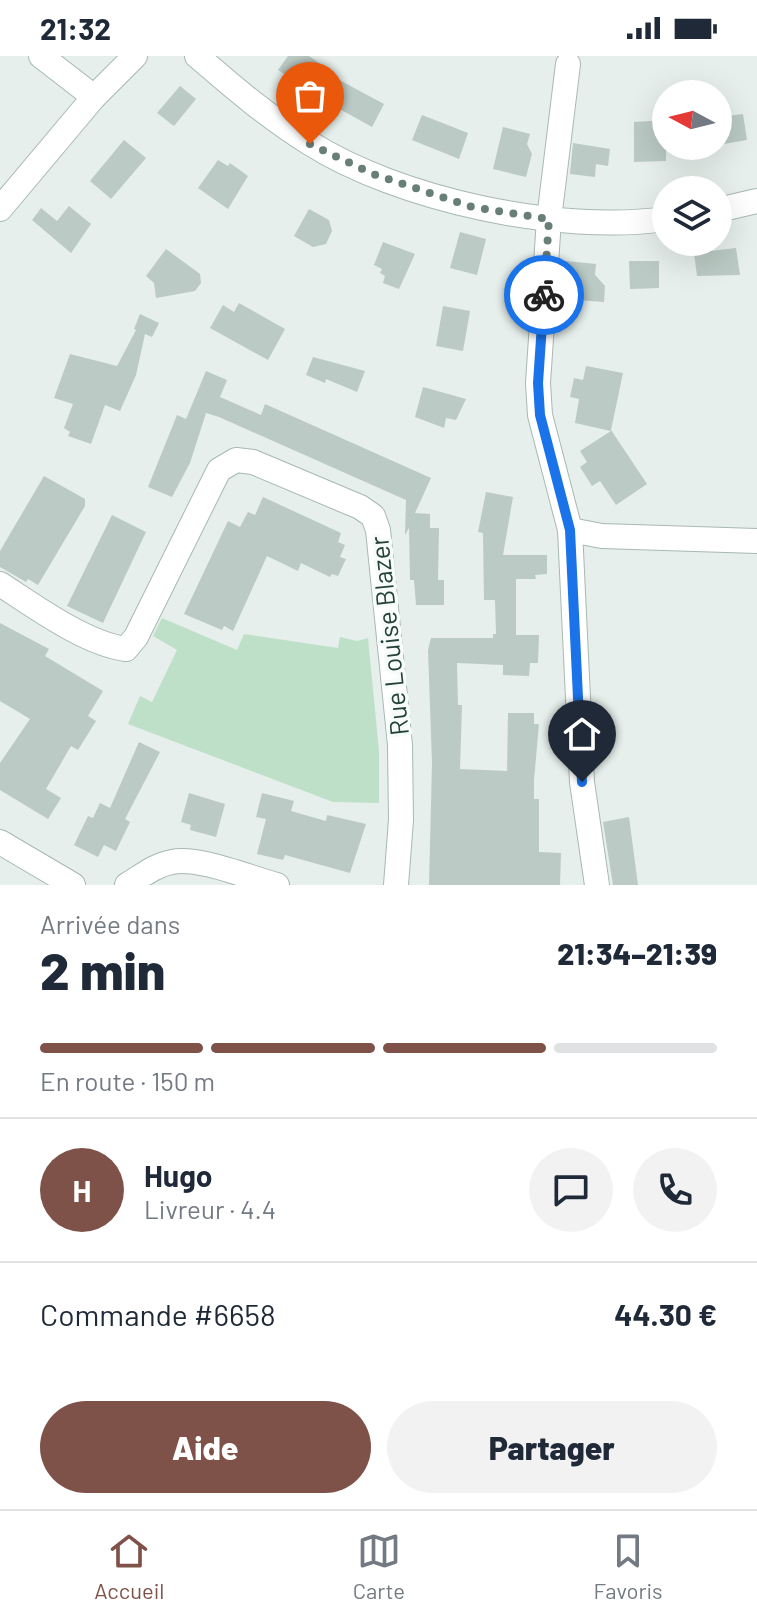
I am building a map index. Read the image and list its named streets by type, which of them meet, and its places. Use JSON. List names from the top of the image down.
{
  "streets": {
    "street": ["Rue Louise Blazer"]
  },
  "north": "left",
  "page": {
    "status": "21:32",
    "heading": ["2 min", "Arrivée dans", "21:34–21:39"],
    "panel": [
      "Hugo",
      "Livreur · 4.4",
      "Commande #6658",
      "44.30 €"
    ],
    "bar": "En route · 150 m",
    "round": "H",
    "buttons": ["Aide", "Partager"],
    "tabs": ["Accueil", "Carte", "Favoris"]
  }
}
